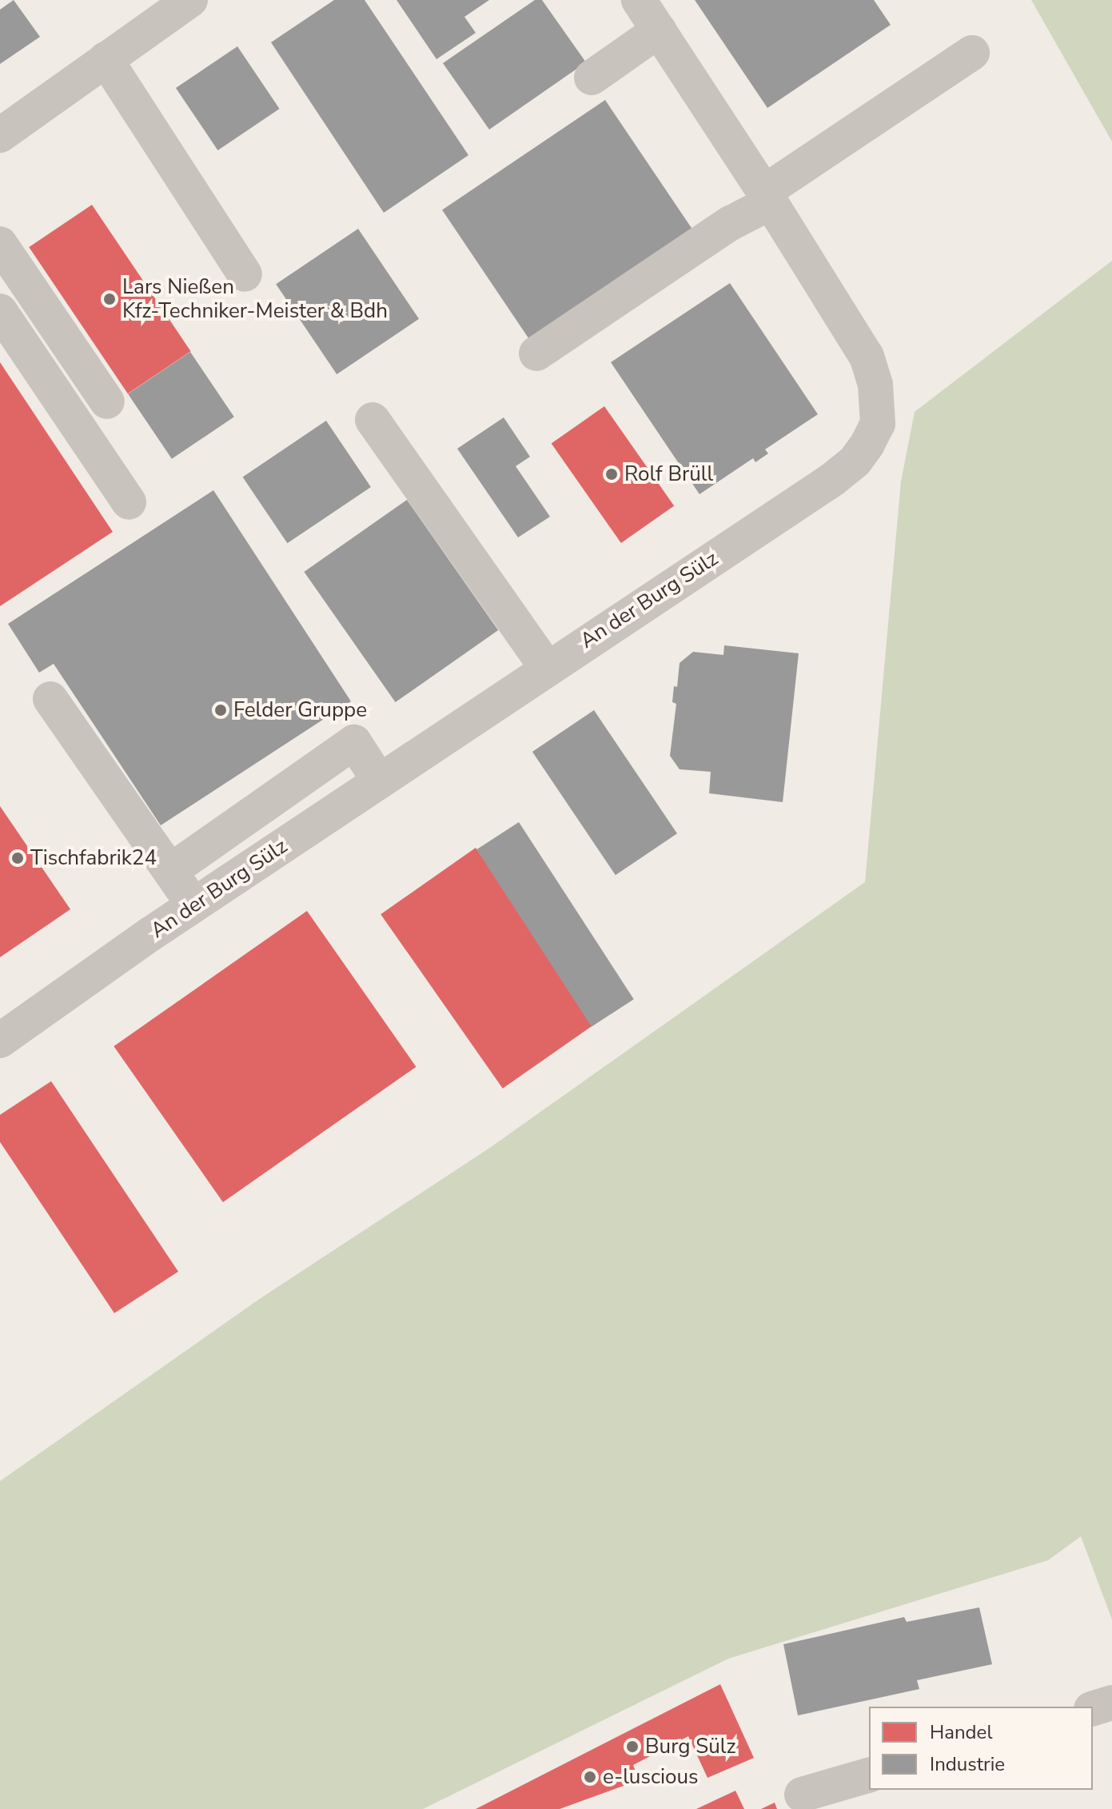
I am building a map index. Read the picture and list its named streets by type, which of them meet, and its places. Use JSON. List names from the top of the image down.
{
  "streets": {
    "street": ["An der Burg Sülz"]
  },
  "places": [
    "Lars Nießen Kfz-Techniker-Meister & Bdh",
    "Rolf Brüll",
    "Felder Gruppe",
    "Tischfabrik24",
    "Burg Sülz",
    "e-luscious"
  ],
  "legend": ["Handel", "Industrie"]
}
